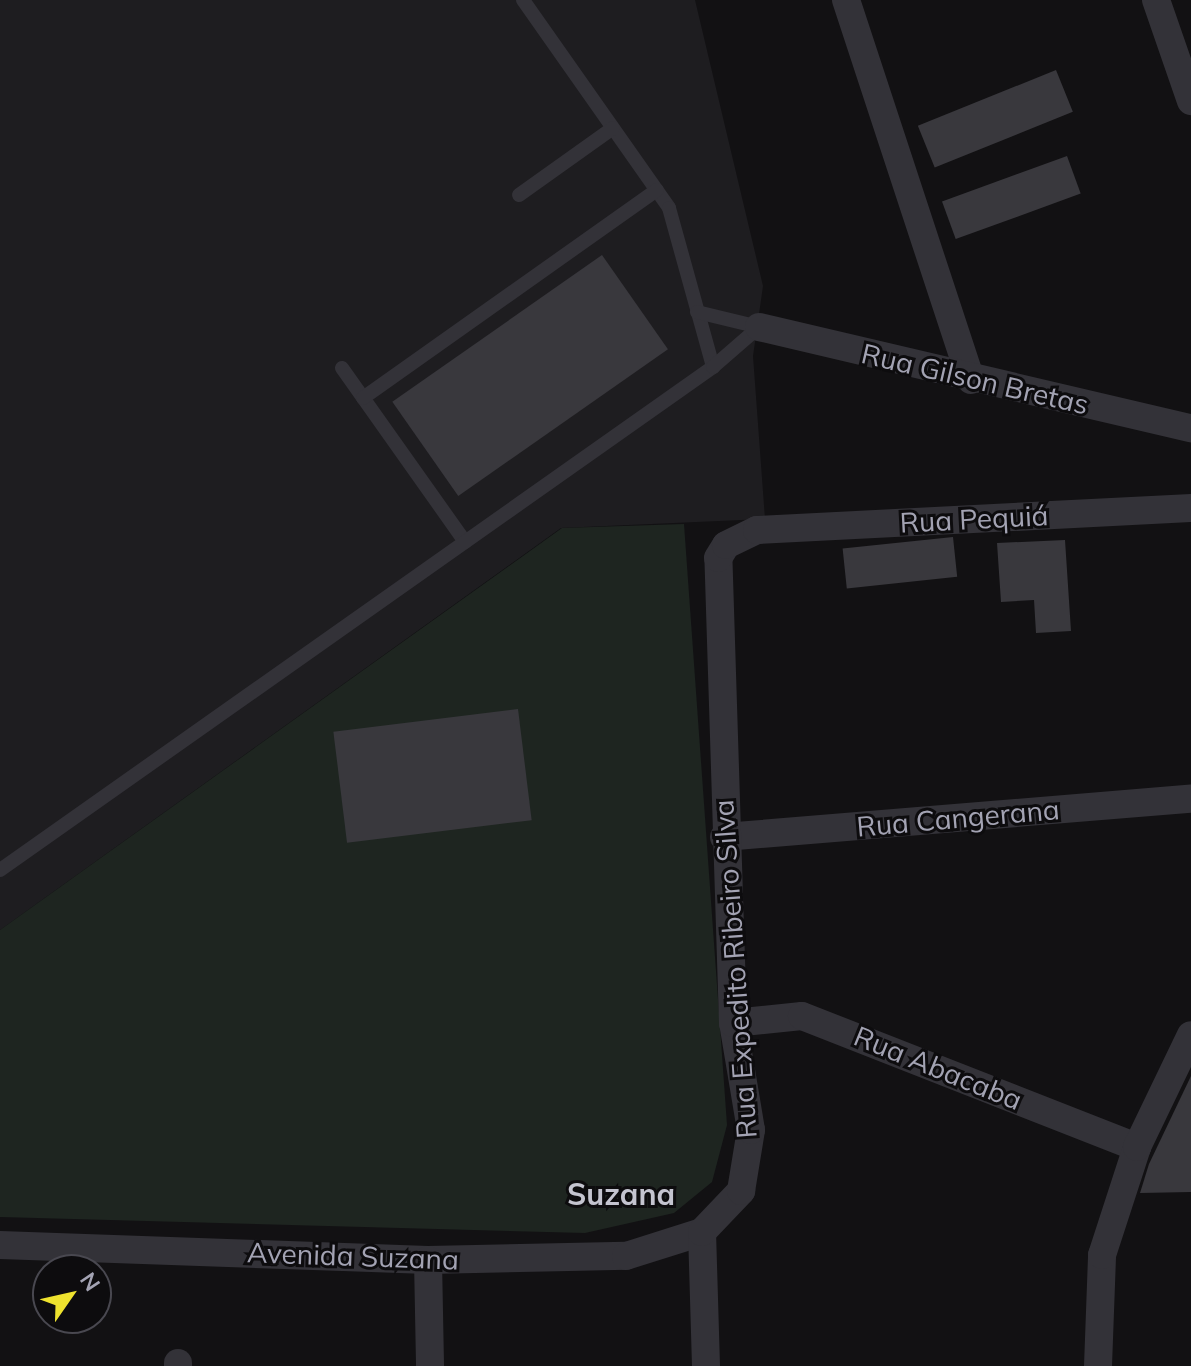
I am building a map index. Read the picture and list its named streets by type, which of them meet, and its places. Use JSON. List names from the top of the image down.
{
  "streets": {
    "street": [
      "Rua Gilson Bretas",
      "Rua Pequiá",
      "Rua Cangerana",
      "Rua Expedito Ribeiro Silva",
      "Rua Abacaba",
      "Avenida Suzana"
    ]
  },
  "crossings": [
    ["Rua Pequiá", "Rua Expedito Ribeiro Silva"],
    ["Rua Cangerana", "Rua Expedito Ribeiro Silva"],
    ["Rua Expedito Ribeiro Silva", "Rua Abacaba"],
    ["Rua Expedito Ribeiro Silva", "Avenida Suzana"]
  ],
  "districts": ["Suzana"],
  "north": "top right"
}
